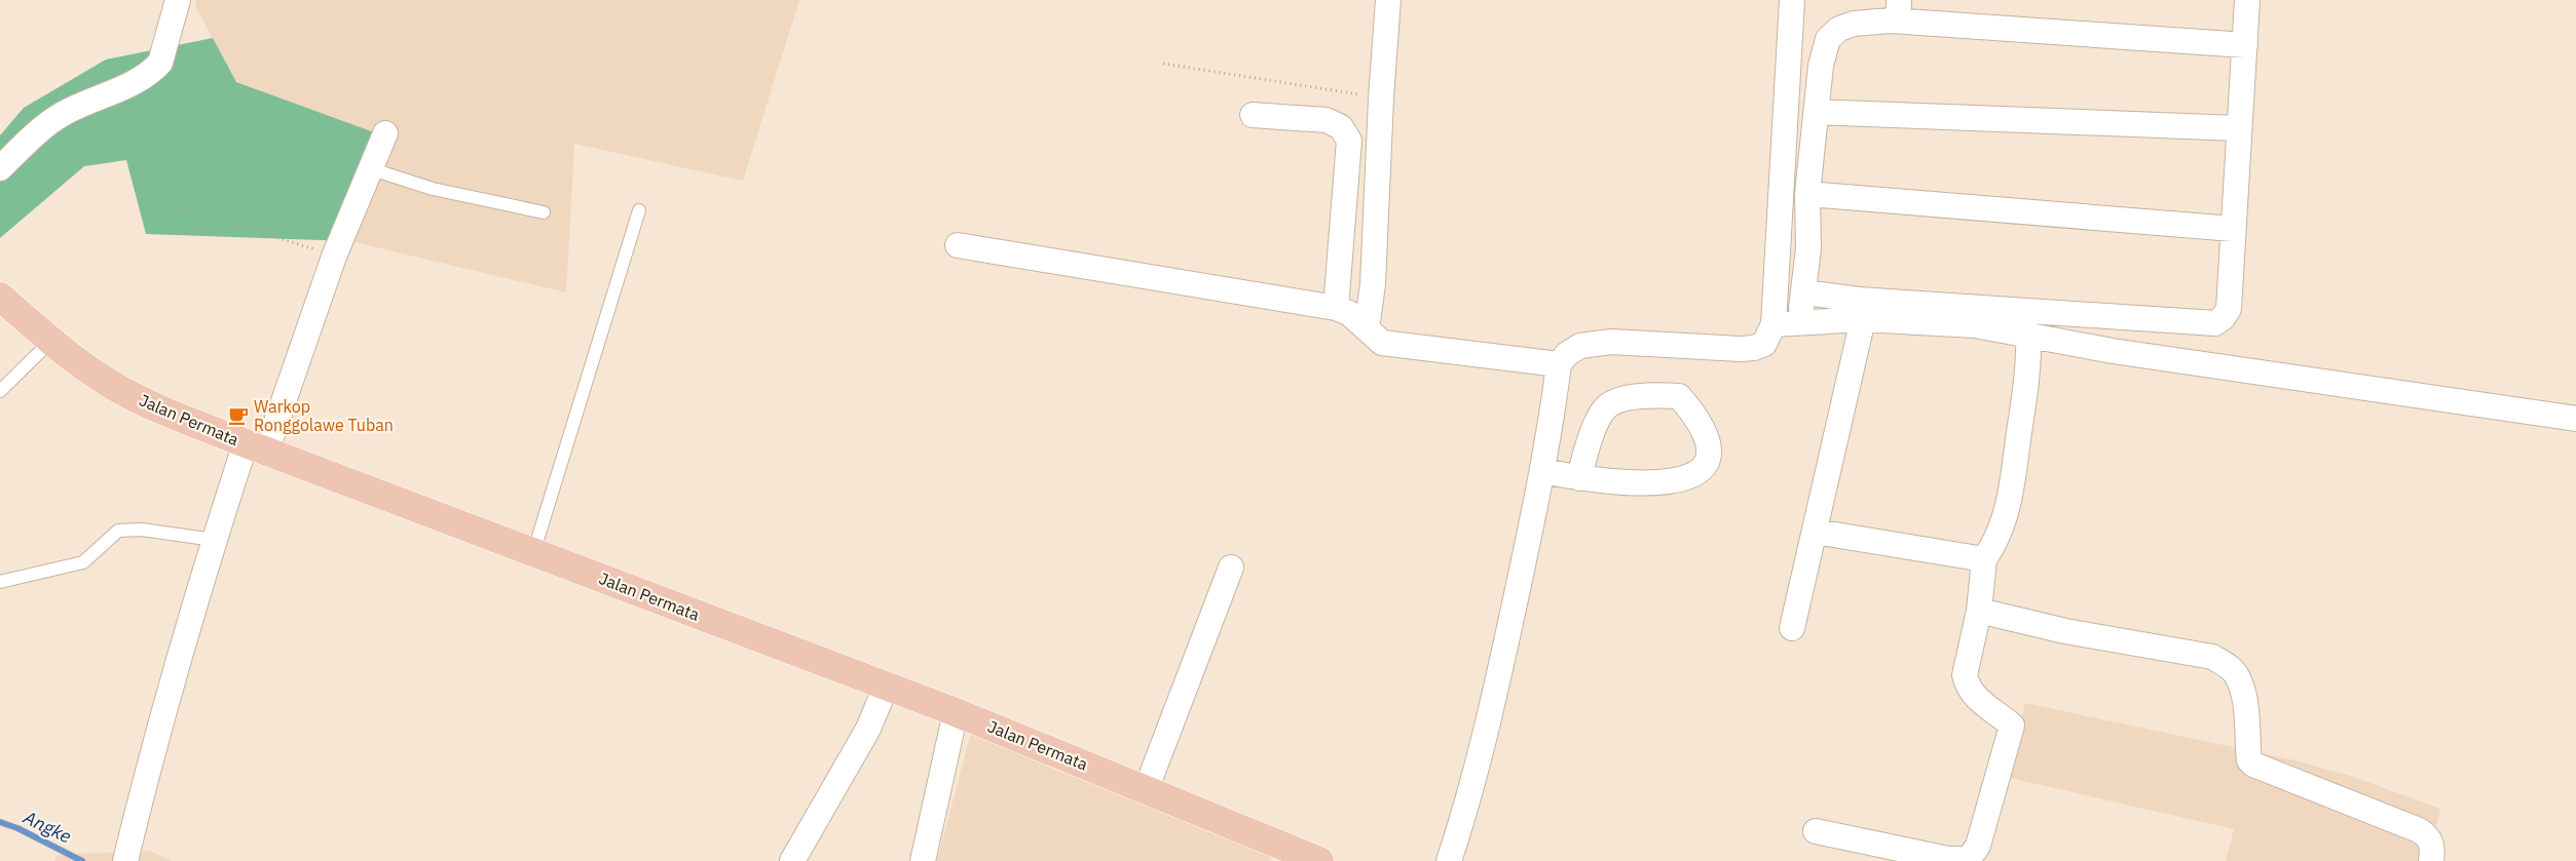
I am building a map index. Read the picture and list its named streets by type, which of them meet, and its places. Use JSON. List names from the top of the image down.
{
  "streets": {
    "main road": ["Jalan Permata"]
  },
  "water": ["Angke"],
  "places": {
    "cafe": ["Warkop Ronggolawe Tuban"]
  }
}
